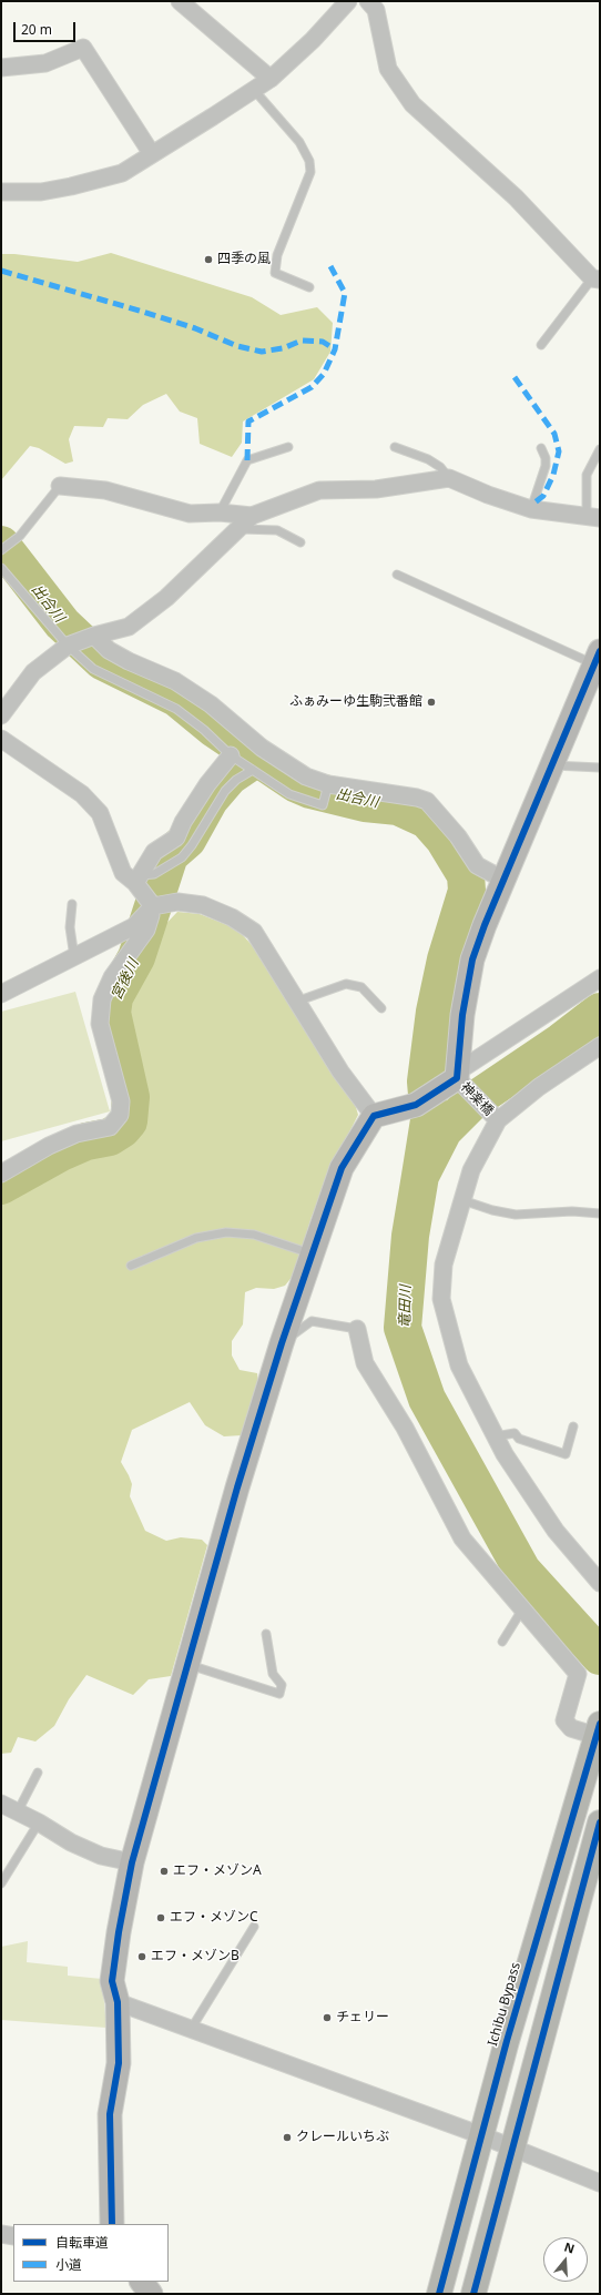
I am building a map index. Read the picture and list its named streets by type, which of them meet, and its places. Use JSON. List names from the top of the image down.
{
  "streets": {
    "highway": ["Ichibu Bypass"],
    "street": ["神楽橋"]
  },
  "water": ["出合川", "宮後川", "竜田川"],
  "places": [
    "四季の風",
    "ふぁみーゆ生駒弐番館",
    "エフ・メゾンA",
    "エフ・メゾンC",
    "エフ・メゾンB",
    "チェリー",
    "クレールいちぶ"
  ],
  "legend": ["自転車道", "小道"],
  "scale_bar": "20 m",
  "north": "top"
}
